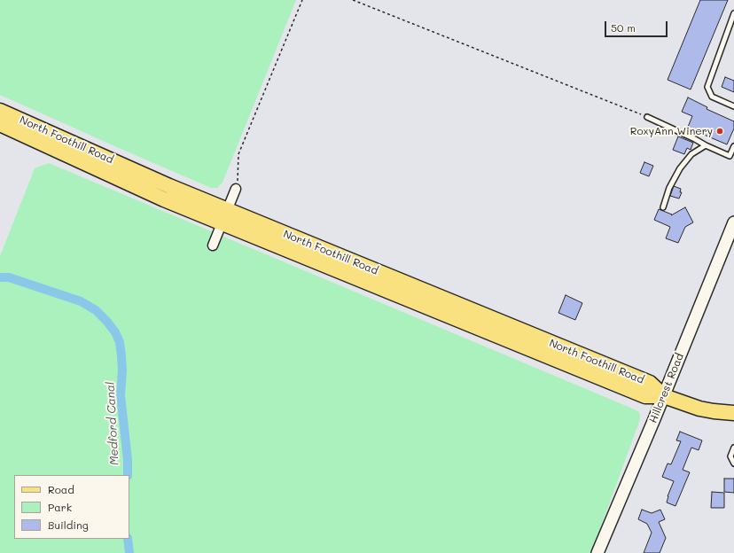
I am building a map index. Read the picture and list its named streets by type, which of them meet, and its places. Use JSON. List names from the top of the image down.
{
  "streets": {
    "main road": ["North Foothill Road"],
    "street": ["Hillcrest Road"]
  },
  "crossings": [
    ["North Foothill Road", "Hillcrest Road"]
  ],
  "water": ["Medford Canal"],
  "places": ["RoxyAnn Winery"],
  "legend": ["Road", "Park", "Building"],
  "scale_bar": "50 m"
}
